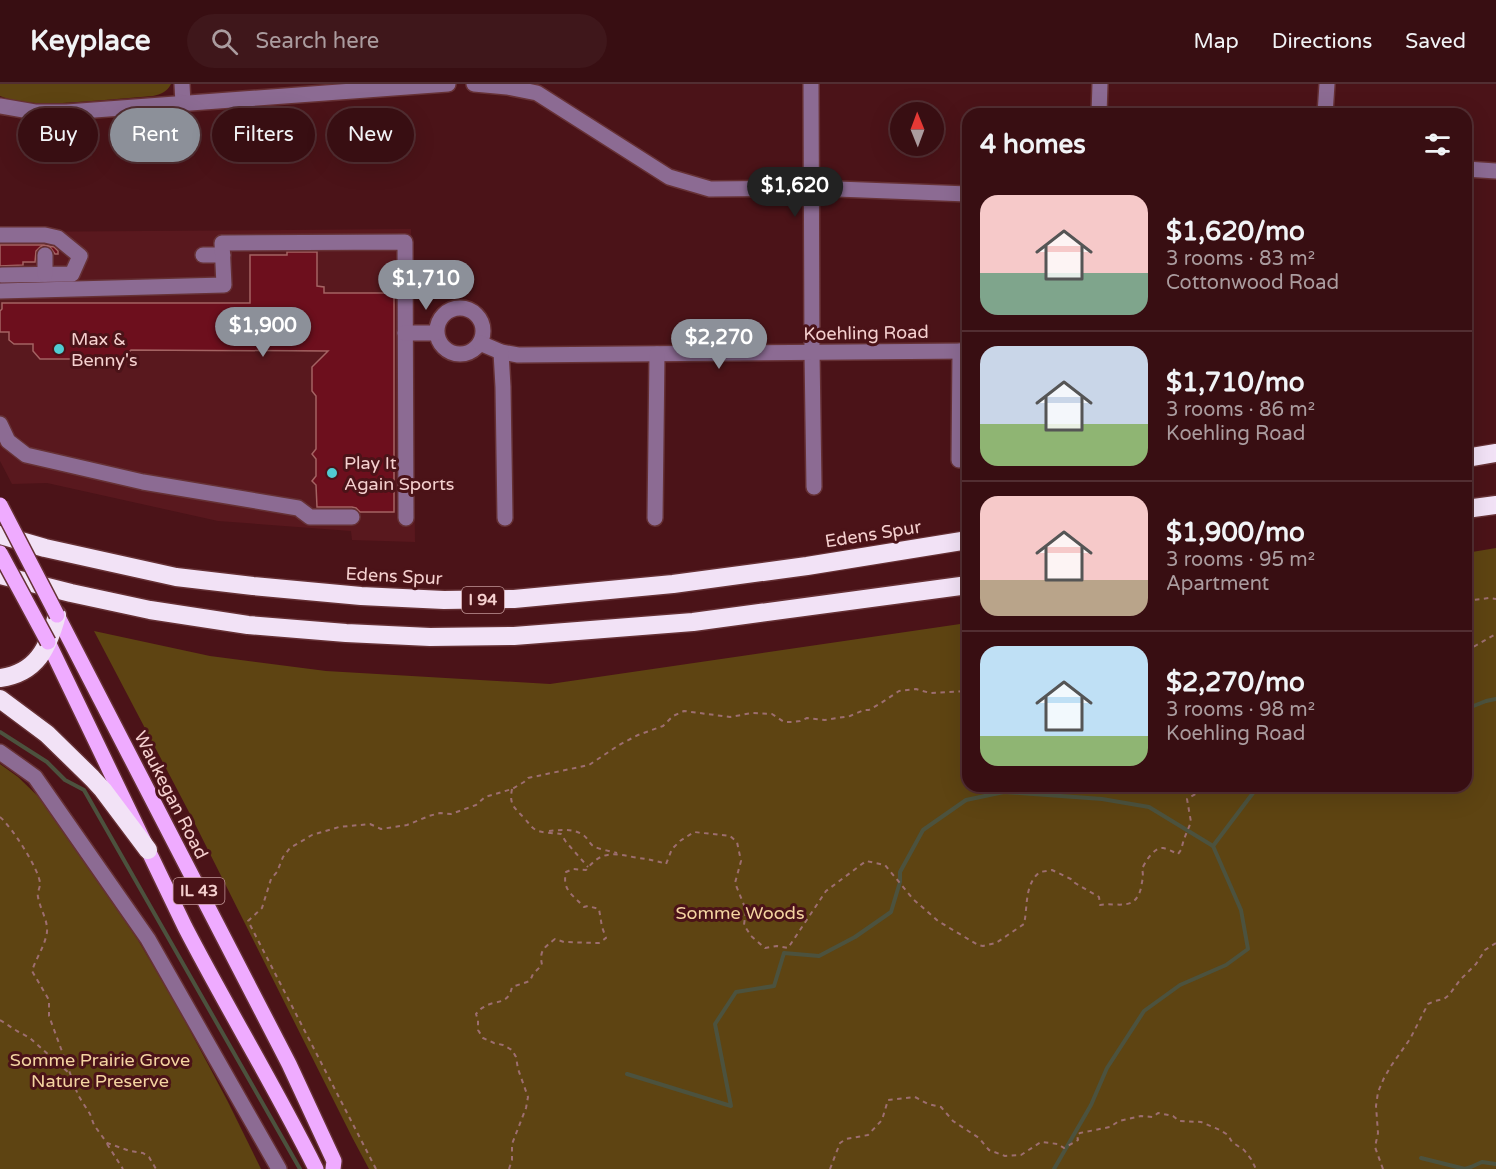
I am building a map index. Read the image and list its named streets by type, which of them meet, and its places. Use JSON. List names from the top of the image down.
{
  "streets": {
    "highway": ["Edens Spur", "I 94"],
    "main road": ["Waukegan Road", "IL 43"],
    "street": ["Koehling Road"]
  },
  "parks": ["Somme Woods", "Somme Prairie Grove Nature Preserve"],
  "places": ["Max & Benny's", "Play It Again Sports"],
  "north": "top",
  "page": {
    "header": "Keyplace",
    "search": "Search here",
    "nav": ["Map", "Directions", "Saved"],
    "chip": [
      "Buy",
      "Rent",
      "Filters",
      "New"
    ],
    "heading": "4 homes",
    "price": [
      "$1,620",
      "$1,710",
      "$1,900",
      "$2,270"
    ],
    "list": [
      {
        "name": "$1,620/mo",
        "note": "3 rooms · 83 m² · Cottonwood Road"
      },
      {
        "name": "$1,710/mo",
        "note": "3 rooms · 86 m² · Koehling Road"
      },
      {
        "name": "$1,900/mo",
        "note": "3 rooms · 95 m² · Apartment"
      },
      {
        "name": "$2,270/mo",
        "note": "3 rooms · 98 m² · Koehling Road"
      }
    ]
  }
}
